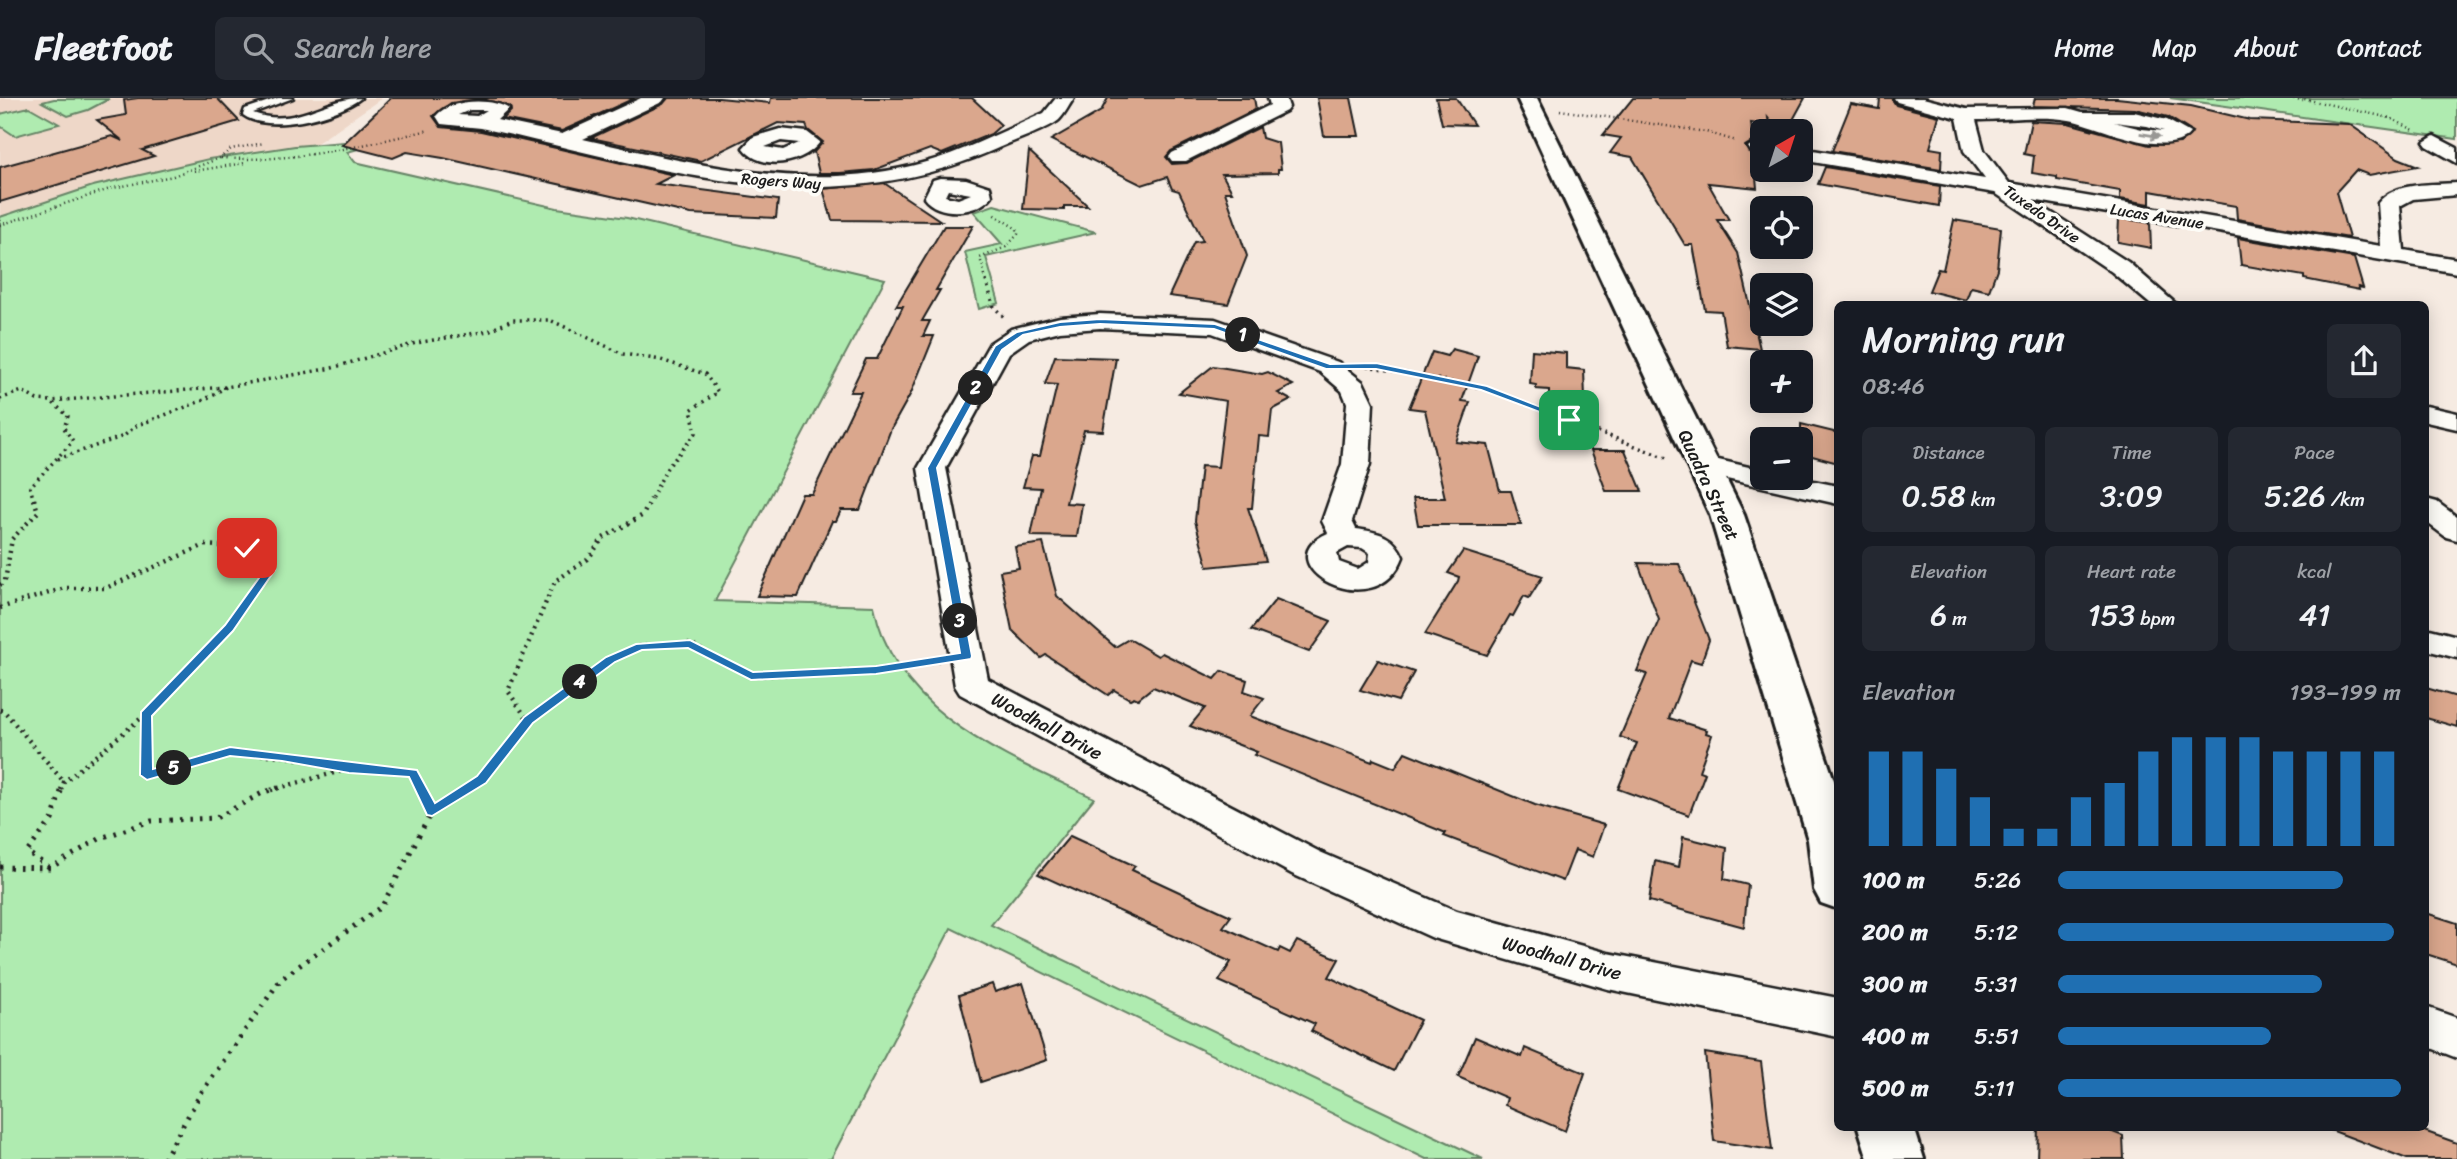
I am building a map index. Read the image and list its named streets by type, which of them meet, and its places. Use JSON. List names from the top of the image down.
{
  "streets": {
    "main road": ["Quadra Street"],
    "street": [
      "Rogers Way",
      "Tuxedo Drive",
      "Lucas Avenue",
      "Woodhall Drive"
    ]
  },
  "crossings": [
    ["Tuxedo Drive", "Lucas Avenue"]
  ],
  "north": "top right",
  "page": {
    "header": "Fleetfoot",
    "search": "Search here",
    "nav": [
      "Home",
      "Map",
      "About",
      "Contact"
    ],
    "map_buttons": ["+", "−"],
    "heading": ["Morning run", "08:46"],
    "pins": [
      "1",
      "2",
      "3",
      "4",
      "5"
    ],
    "stats": [
      ["Distance", "0.58 km"],
      ["Time", "3:09"],
      ["Pace", "5:26 /km"],
      ["Elevation", "6 m"],
      ["Heart rate", "153 bpm"],
      ["kcal", "41"]
    ],
    "chart": ["Elevation", "193–199 m"],
    "list": [
      {
        "name": "100 m",
        "note": "5:26"
      },
      {
        "name": "200 m",
        "note": "5:12"
      },
      {
        "name": "300 m",
        "note": "5:31"
      },
      {
        "name": "400 m",
        "note": "5:51"
      },
      {
        "name": "500 m",
        "note": "5:11"
      }
    ]
  }
}
